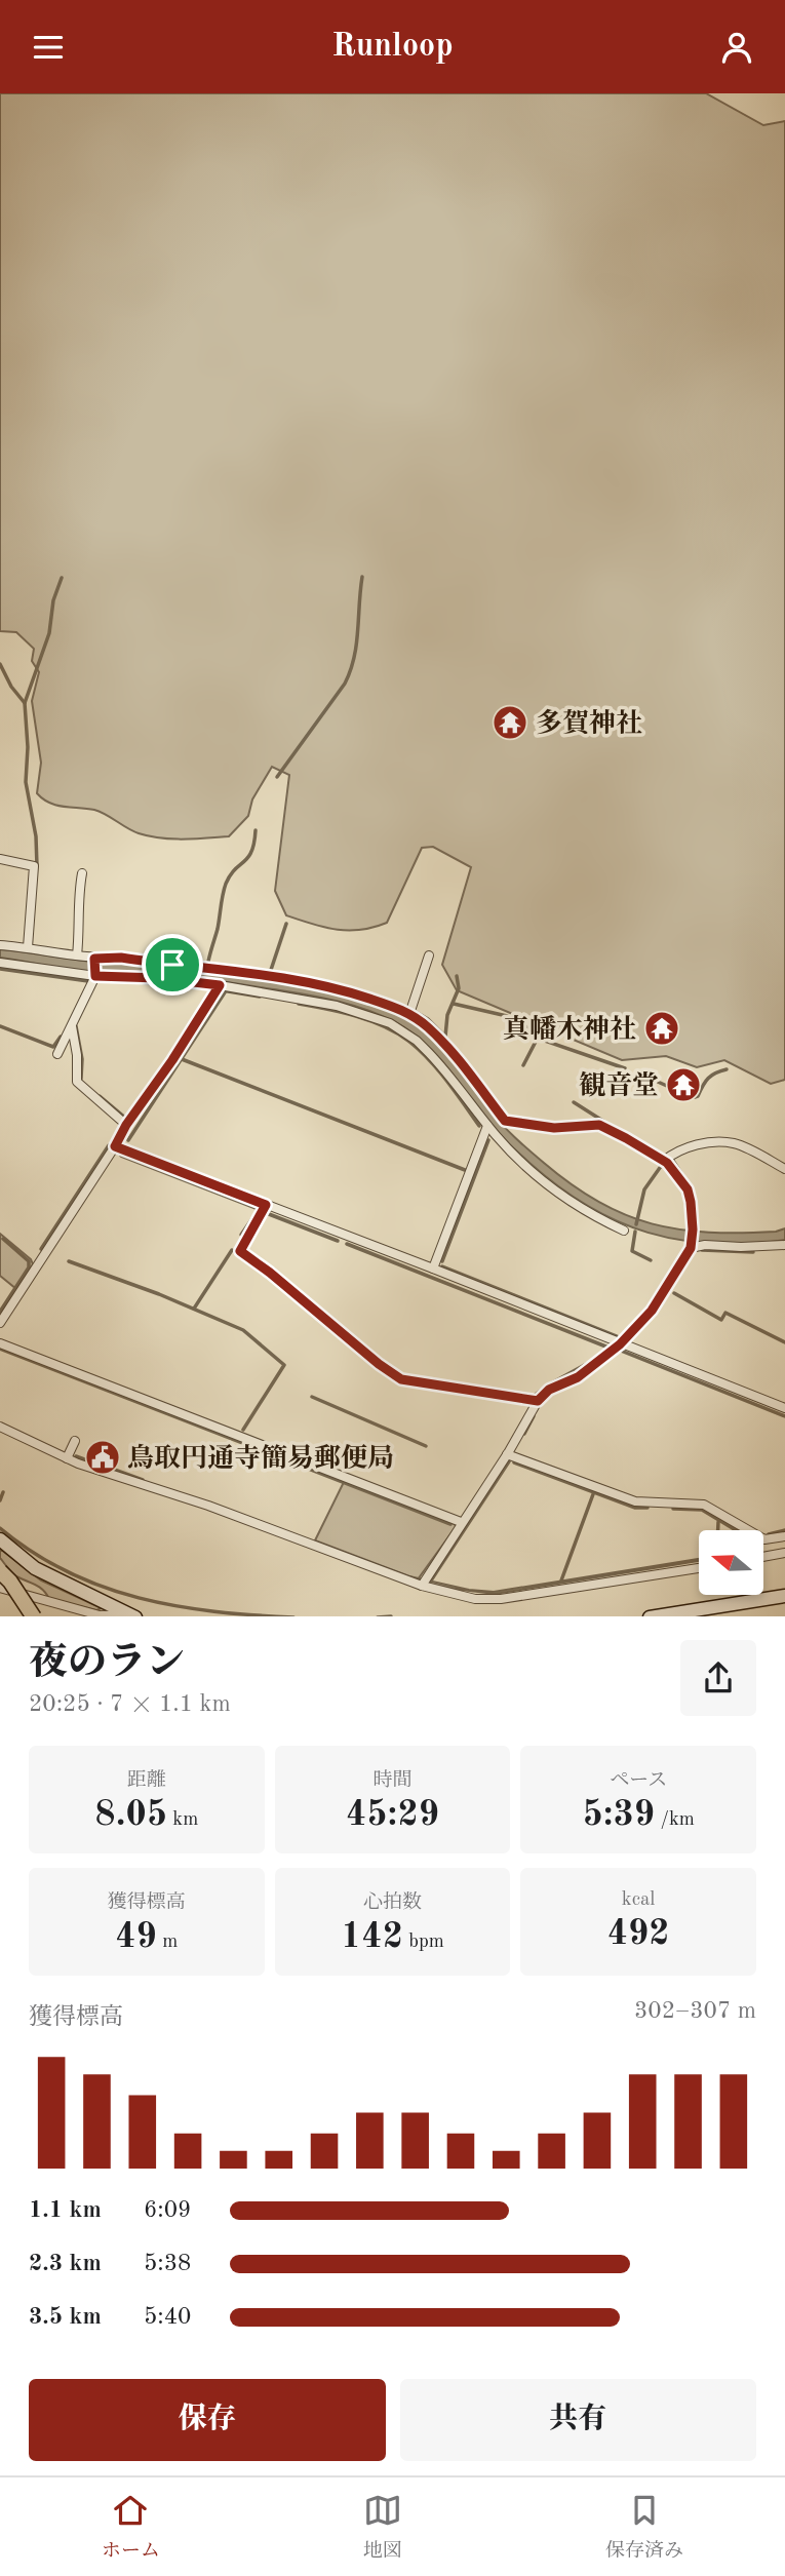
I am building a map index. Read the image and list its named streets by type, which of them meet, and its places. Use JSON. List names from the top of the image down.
{
  "places": {
    "temple": ["多賀神社", "真幡木神社", "観音堂"],
    "public building": ["鳥取円通寺簡易郵便局"]
  },
  "north": "left",
  "page": {
    "header": "Runloop",
    "heading": ["夜のラン", "20:25 · 7 × 1.1 km"],
    "stats": [
      ["距離", "8.05 km"],
      ["時間", "45:29"],
      ["ペース", "5:39 /km"],
      ["獲得標高", "49 m"],
      ["心拍数", "142 bpm"],
      ["kcal", "492"]
    ],
    "chart": ["獲得標高", "302–307 m"],
    "list": [
      {
        "name": "1.1 km",
        "note": "6:09"
      },
      {
        "name": "2.3 km",
        "note": "5:38"
      },
      {
        "name": "3.5 km",
        "note": "5:40"
      }
    ],
    "buttons": ["保存", "共有"],
    "tabs": ["ホーム", "地図", "保存済み"]
  }
}
